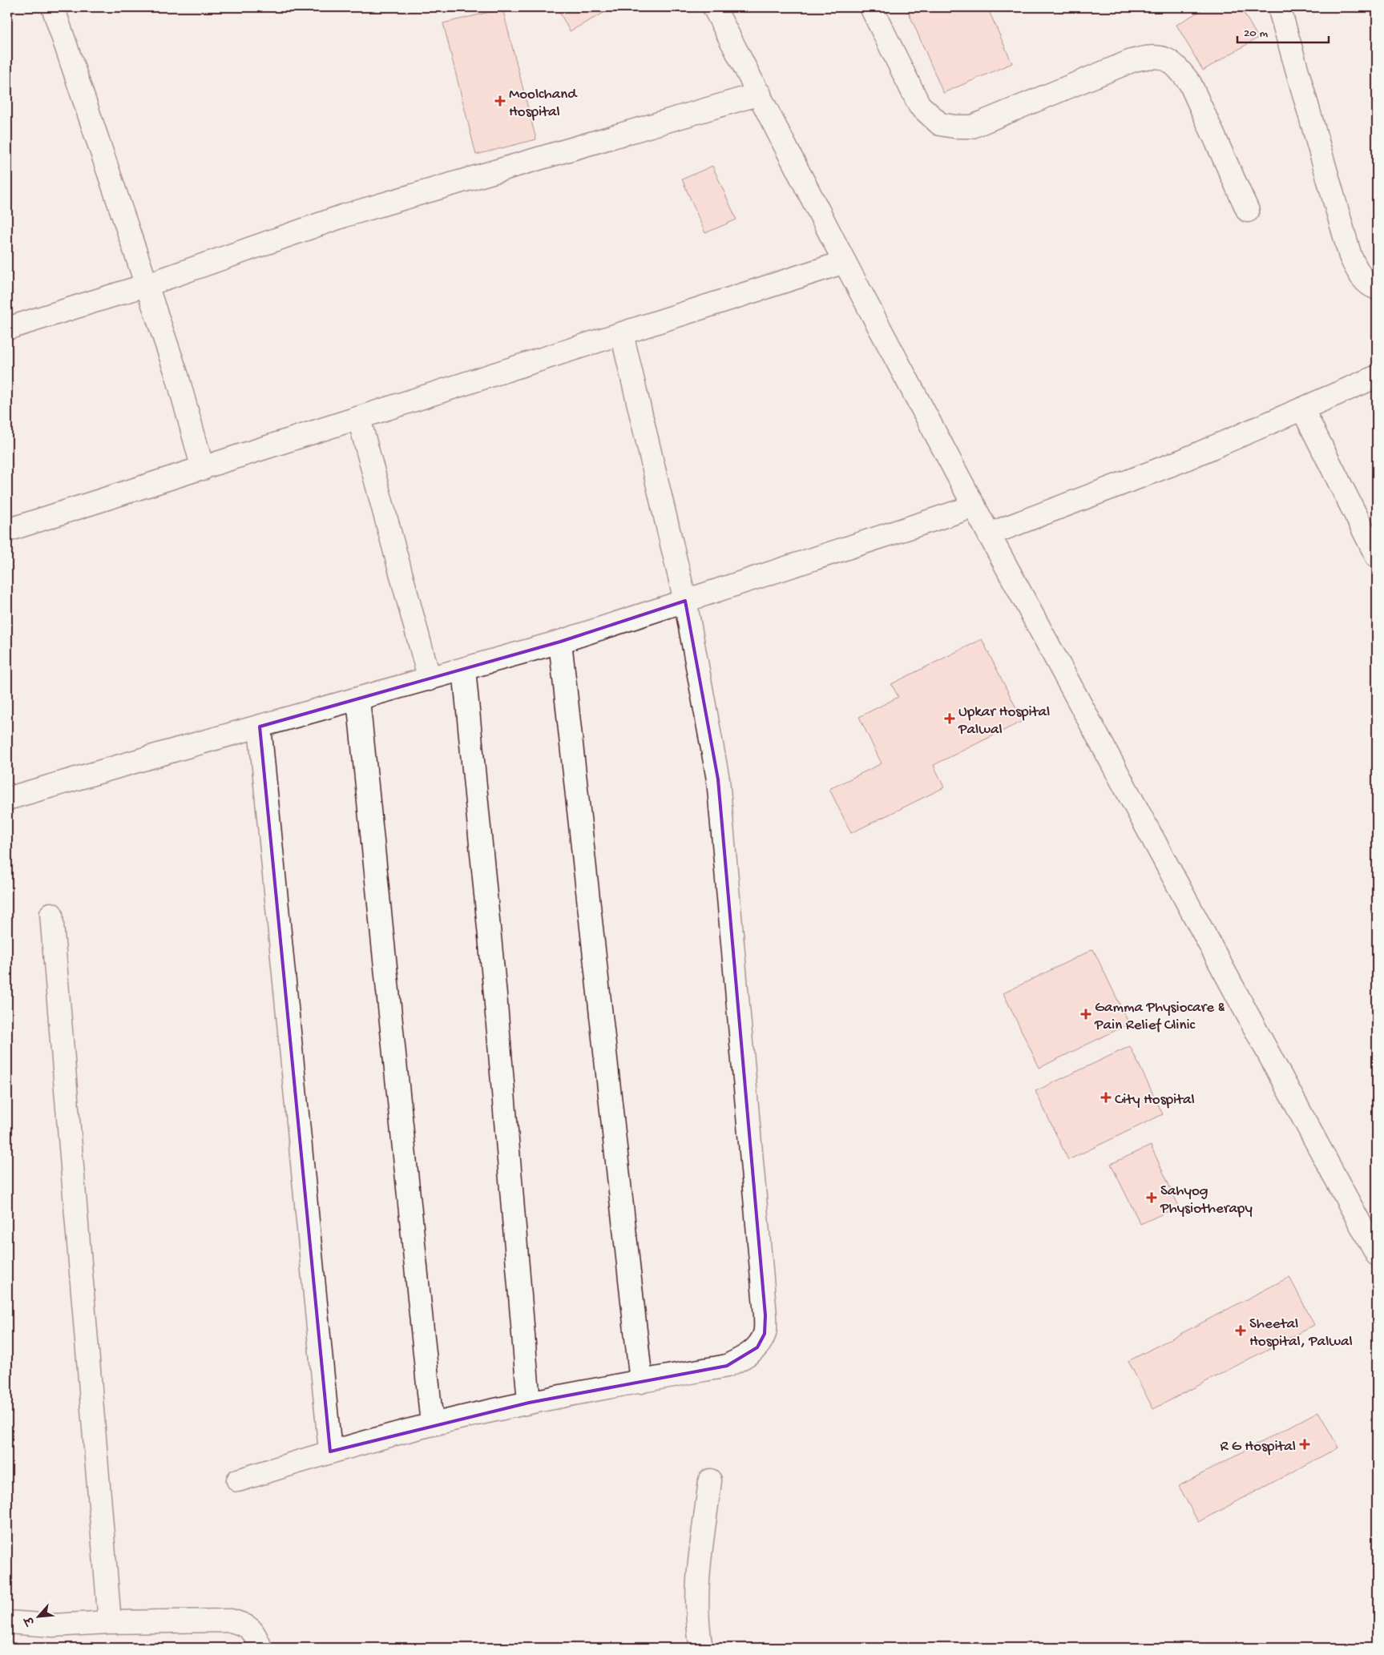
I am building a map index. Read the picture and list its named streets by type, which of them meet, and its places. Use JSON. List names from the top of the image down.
{
  "places": {
    "health": [
      "Moolchand Hospital",
      "Upkar Hospital Palwal",
      "Gamma Physiocare & Pain Relief Clinic",
      "City Hospital",
      "Sahyog Physiotherapy",
      "Sheetal Hospital, Palwal",
      "R G Hospital"
    ]
  },
  "scale_bar": "20 m",
  "north": "bottom left"
}
